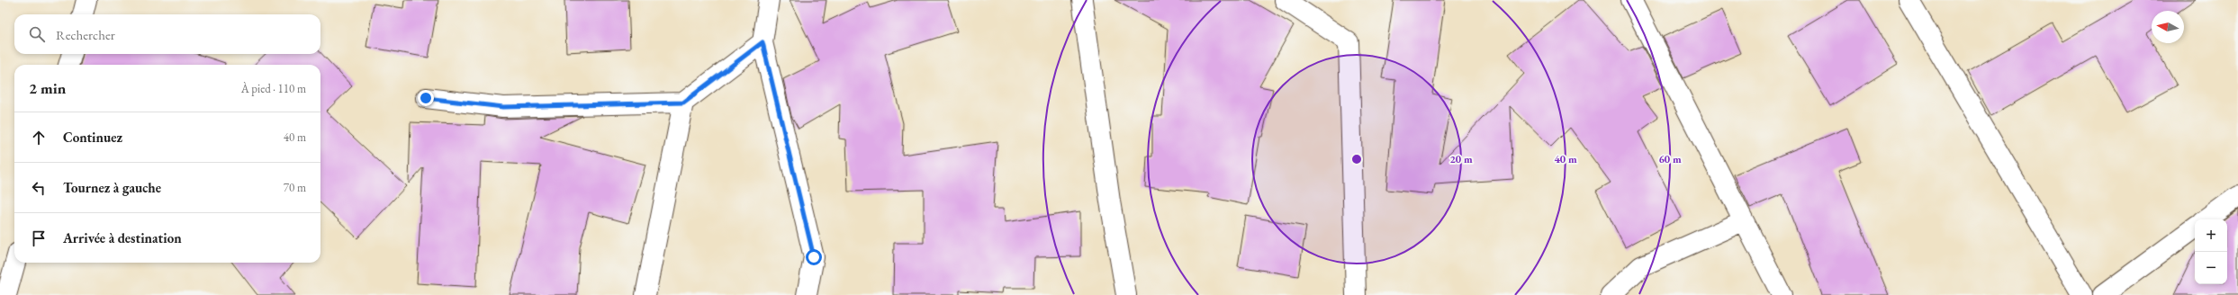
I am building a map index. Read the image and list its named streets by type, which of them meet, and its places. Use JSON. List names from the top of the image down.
{
  "north": "left",
  "page": {
    "search": "Rechercher",
    "heading": ["2 min", "À pied · 110 m"],
    "list": [
      ["Continuez", "40 m"],
      ["Tournez à gauche", "70 m"],
      "Arrivée à destination"
    ],
    "map_buttons": ["+", "−"]
  },
  "rings": ["20 m", "40 m", "60 m"]
}
